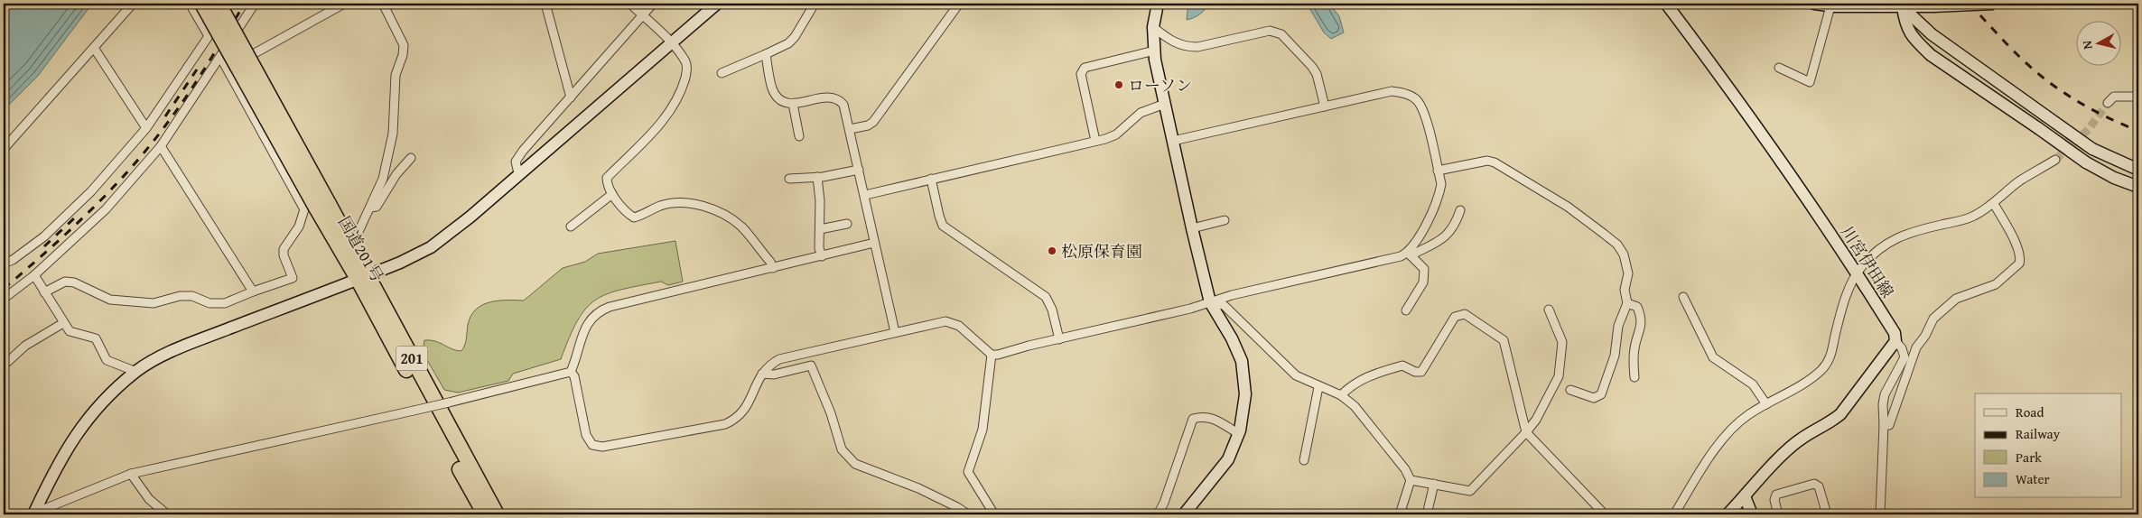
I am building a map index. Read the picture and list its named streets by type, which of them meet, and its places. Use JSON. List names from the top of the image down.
{
  "streets": {
    "highway": ["国道201号", "201"],
    "street": ["川宮伊田線"]
  },
  "places": ["ローソン", "松原保育園"],
  "legend": [
    "Road",
    "Railway",
    "Park",
    "Water"
  ],
  "north": "left"
}
